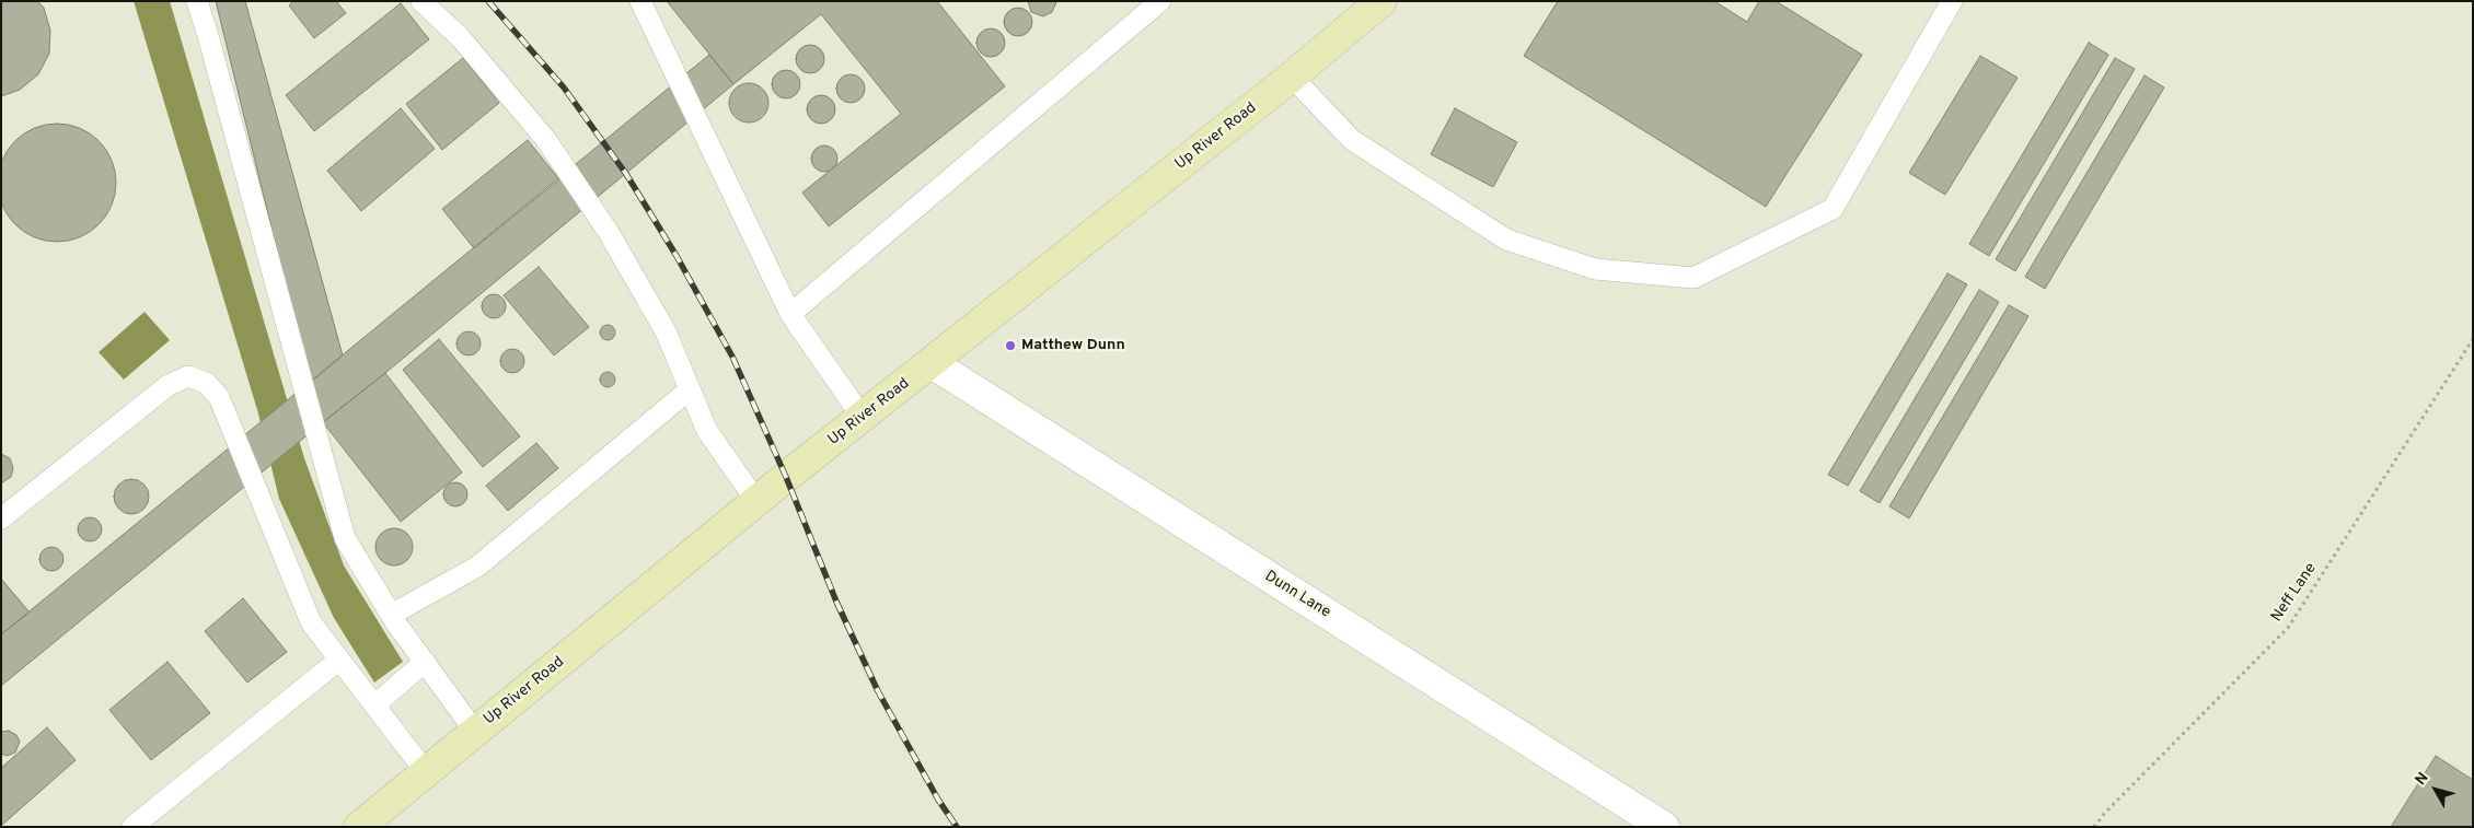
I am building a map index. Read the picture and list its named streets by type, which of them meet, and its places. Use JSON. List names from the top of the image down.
{
  "streets": {
    "street": ["Up River Road", "Dunn Lane"],
    "path": ["Neff Lane"]
  },
  "crossings": [
    ["Up River Road", "Dunn Lane"]
  ],
  "places": ["Matthew Dunn"],
  "north": "top left"
}
